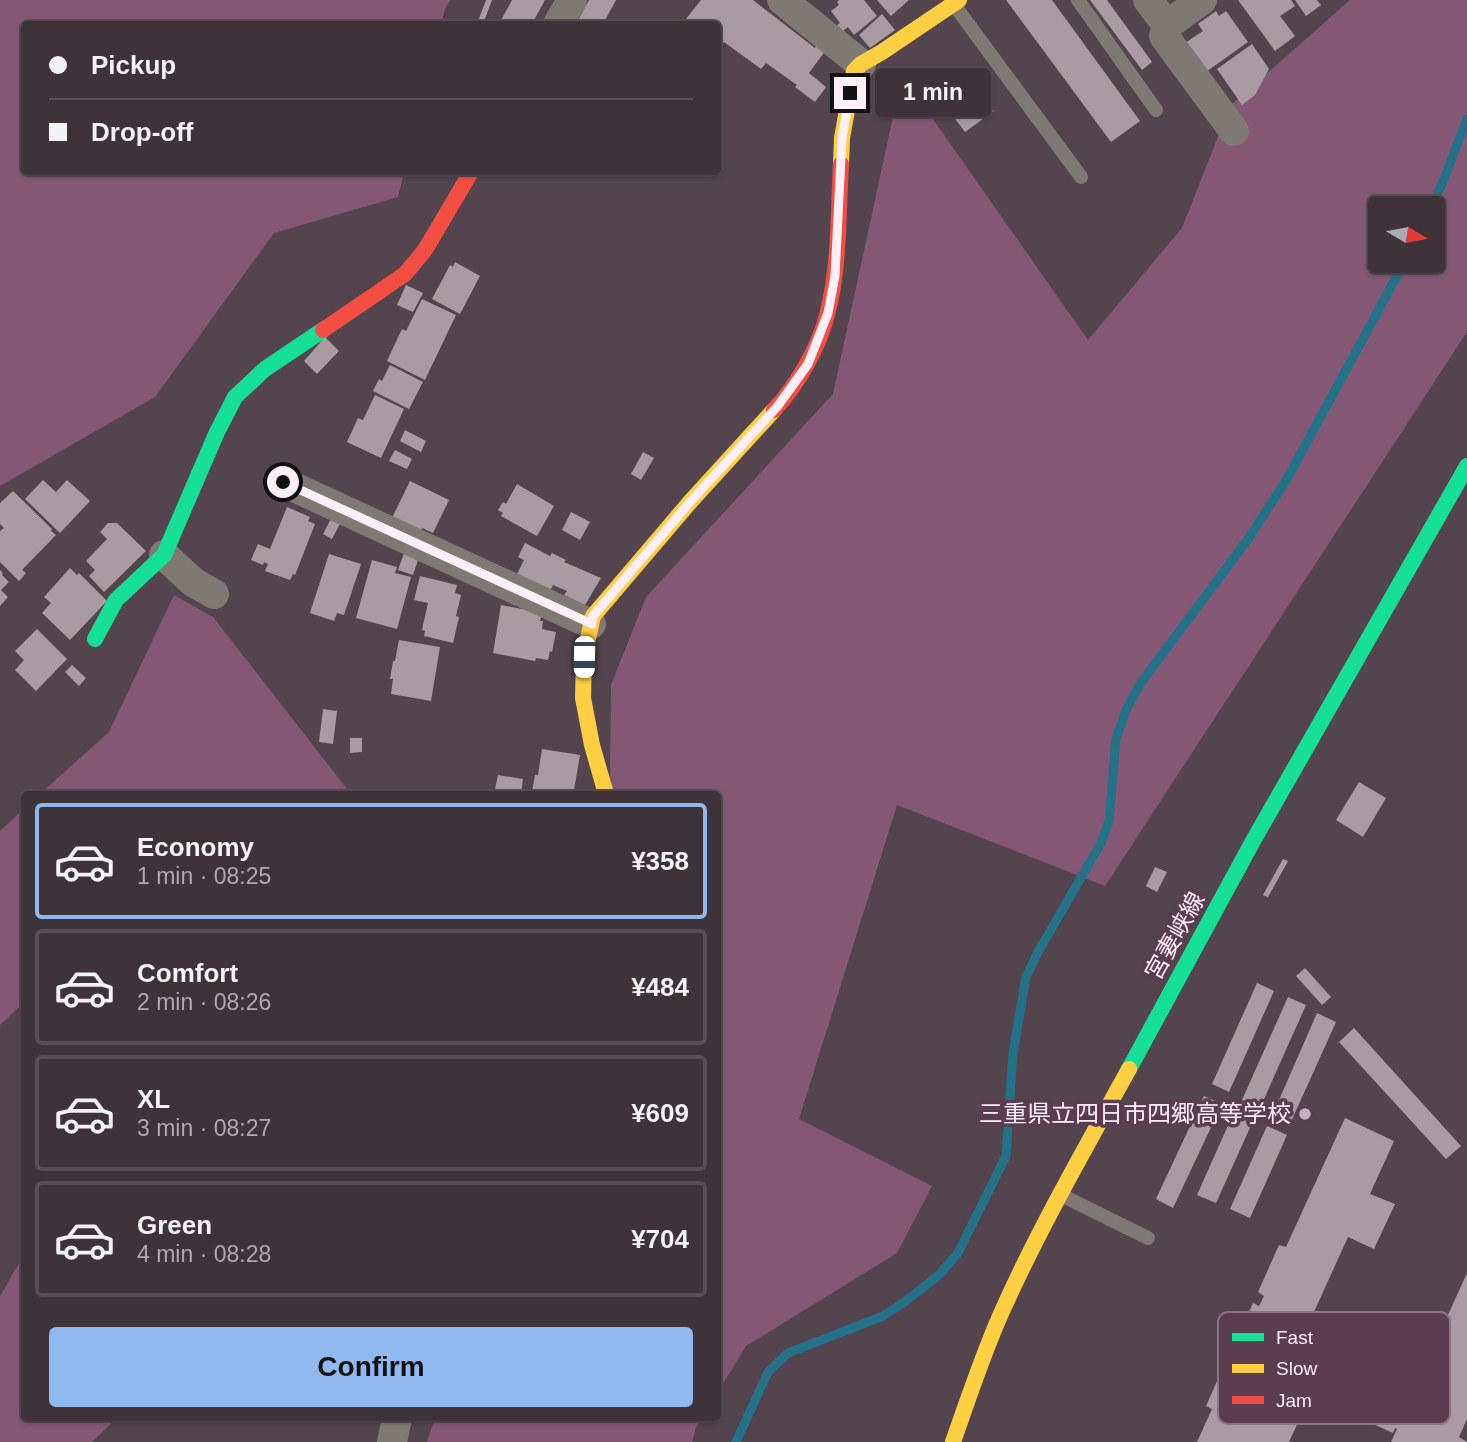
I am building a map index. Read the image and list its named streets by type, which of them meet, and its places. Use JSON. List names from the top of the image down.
{
  "streets": {
    "street": ["宮妻峡線"]
  },
  "places": ["三重県立四日市四郷高等学校"],
  "legend": ["Fast", "Slow", "Jam"],
  "north": "right",
  "page": {
    "banner": ["Pickup", "Drop-off"],
    "bubble": "1 min",
    "list": [
      {
        "name": "Economy",
        "note": "1 min · 08:25",
        "value": "¥358"
      },
      {
        "name": "Comfort",
        "note": "2 min · 08:26",
        "value": "¥484"
      },
      {
        "name": "XL",
        "note": "3 min · 08:27",
        "value": "¥609"
      },
      {
        "name": "Green",
        "note": "4 min · 08:28",
        "value": "¥704"
      }
    ],
    "buttons": "Confirm"
  }
}
